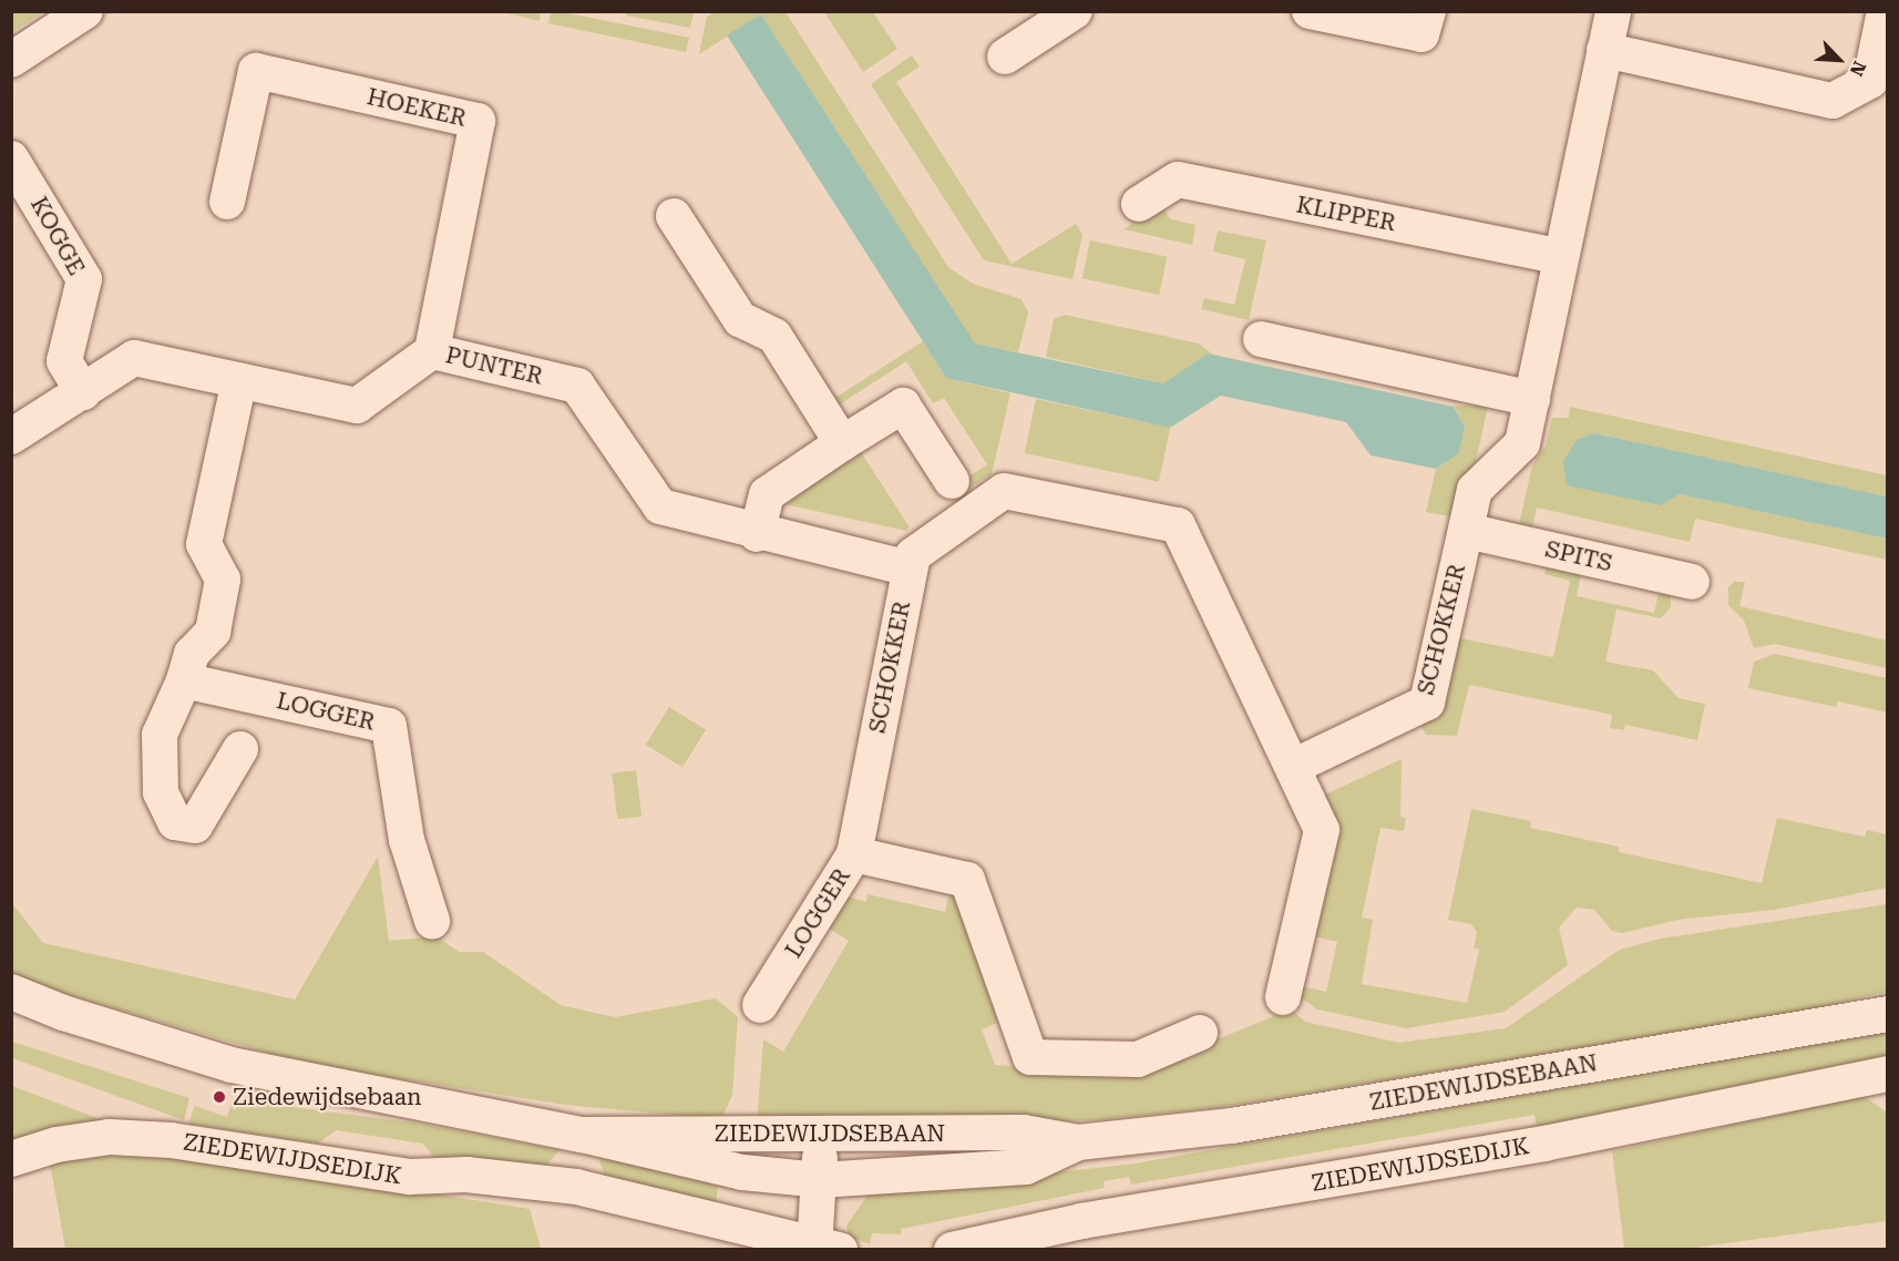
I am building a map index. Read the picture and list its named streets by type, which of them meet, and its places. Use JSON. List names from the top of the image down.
{
  "streets": {
    "street": [
      "HOEKER",
      "KLIPPER",
      "KOGGE",
      "PUNTER",
      "SPITS",
      "SCHOKKER",
      "LOGGER",
      "ZIEDEWIJDSEBAAN",
      "ZIEDEWIJDSEDIJK"
    ]
  },
  "crossings": [
    ["HOEKER", "PUNTER"],
    ["KOGGE", "PUNTER"],
    ["PUNTER", "SCHOKKER"],
    ["SPITS", "SCHOKKER"],
    ["SCHOKKER", "LOGGER"]
  ],
  "places": ["Ziedewijdsebaan"],
  "north": "bottom right"
}
